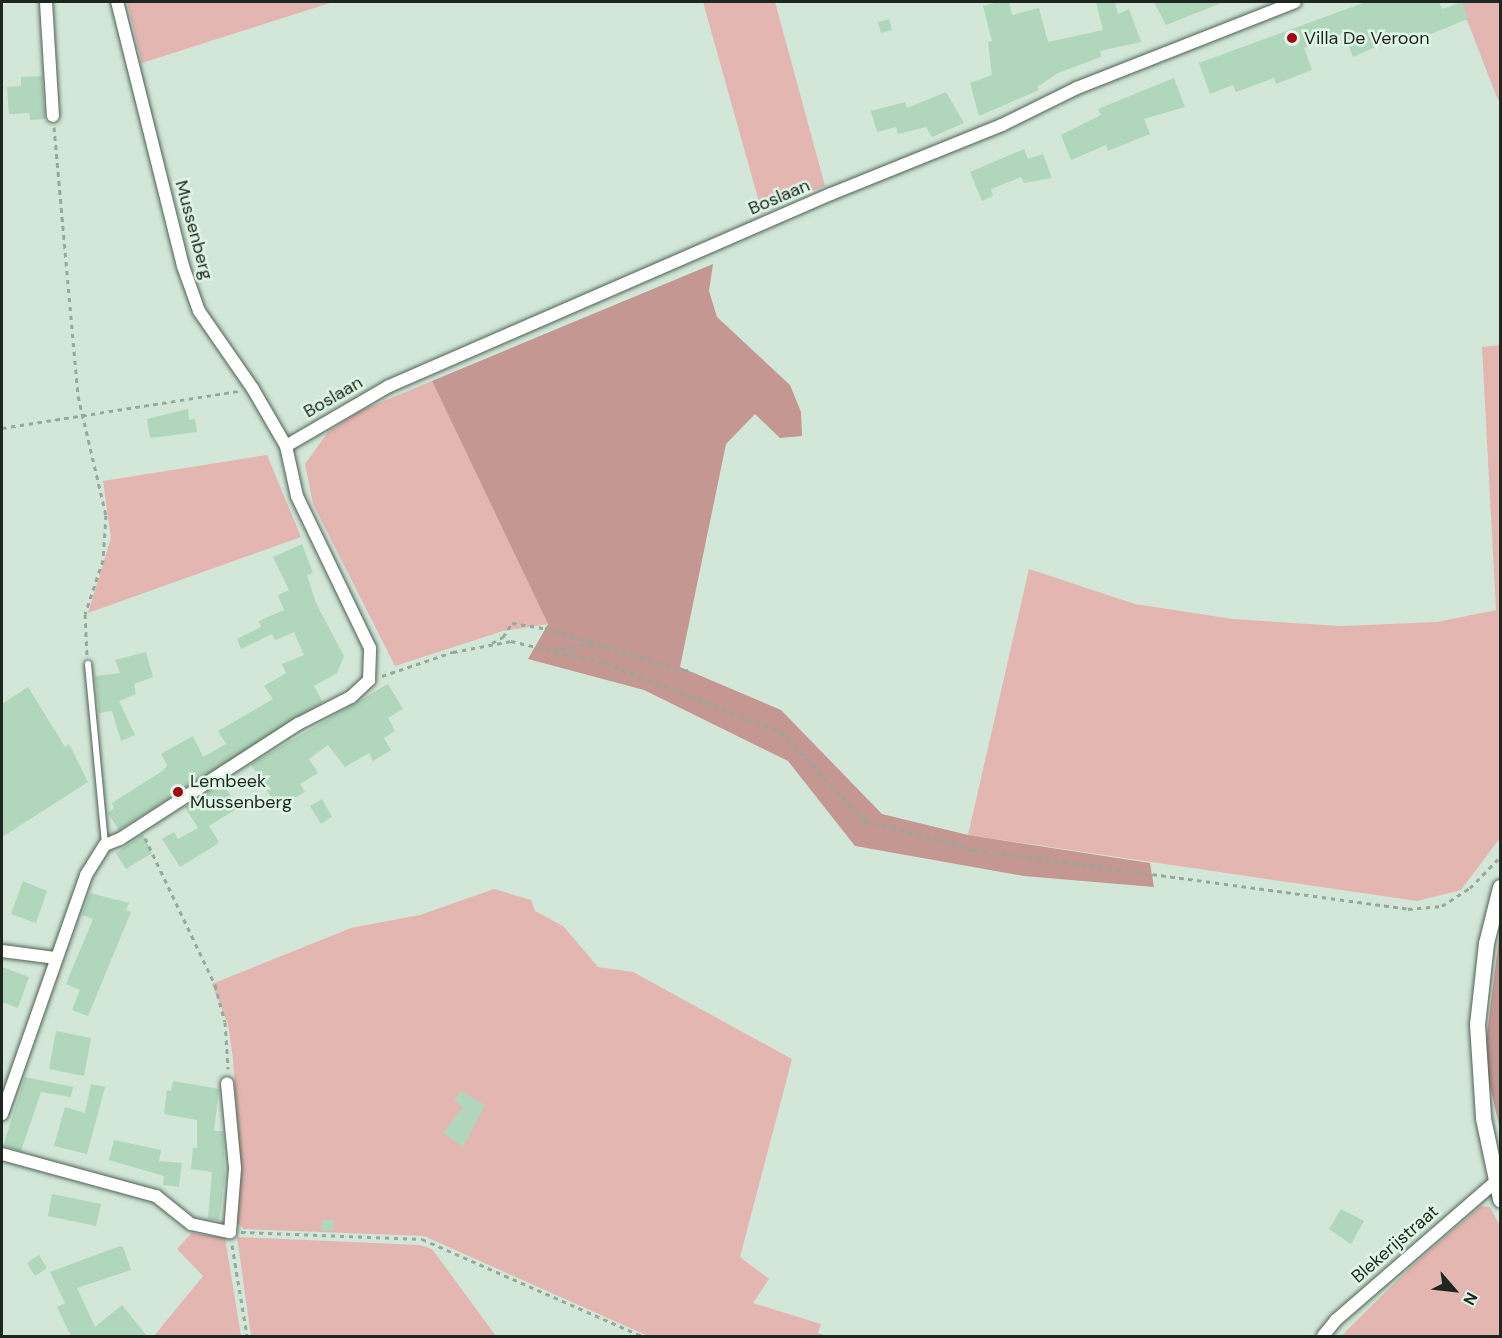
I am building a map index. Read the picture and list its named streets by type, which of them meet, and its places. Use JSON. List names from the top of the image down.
{
  "streets": {
    "street": ["Boslaan", "Mussenberg", "Blekerijstraat"]
  },
  "crossings": [
    ["Boslaan", "Mussenberg"]
  ],
  "places": ["Villa De Veroon", "Lembeek Mussenberg"],
  "north": "bottom right"
}
